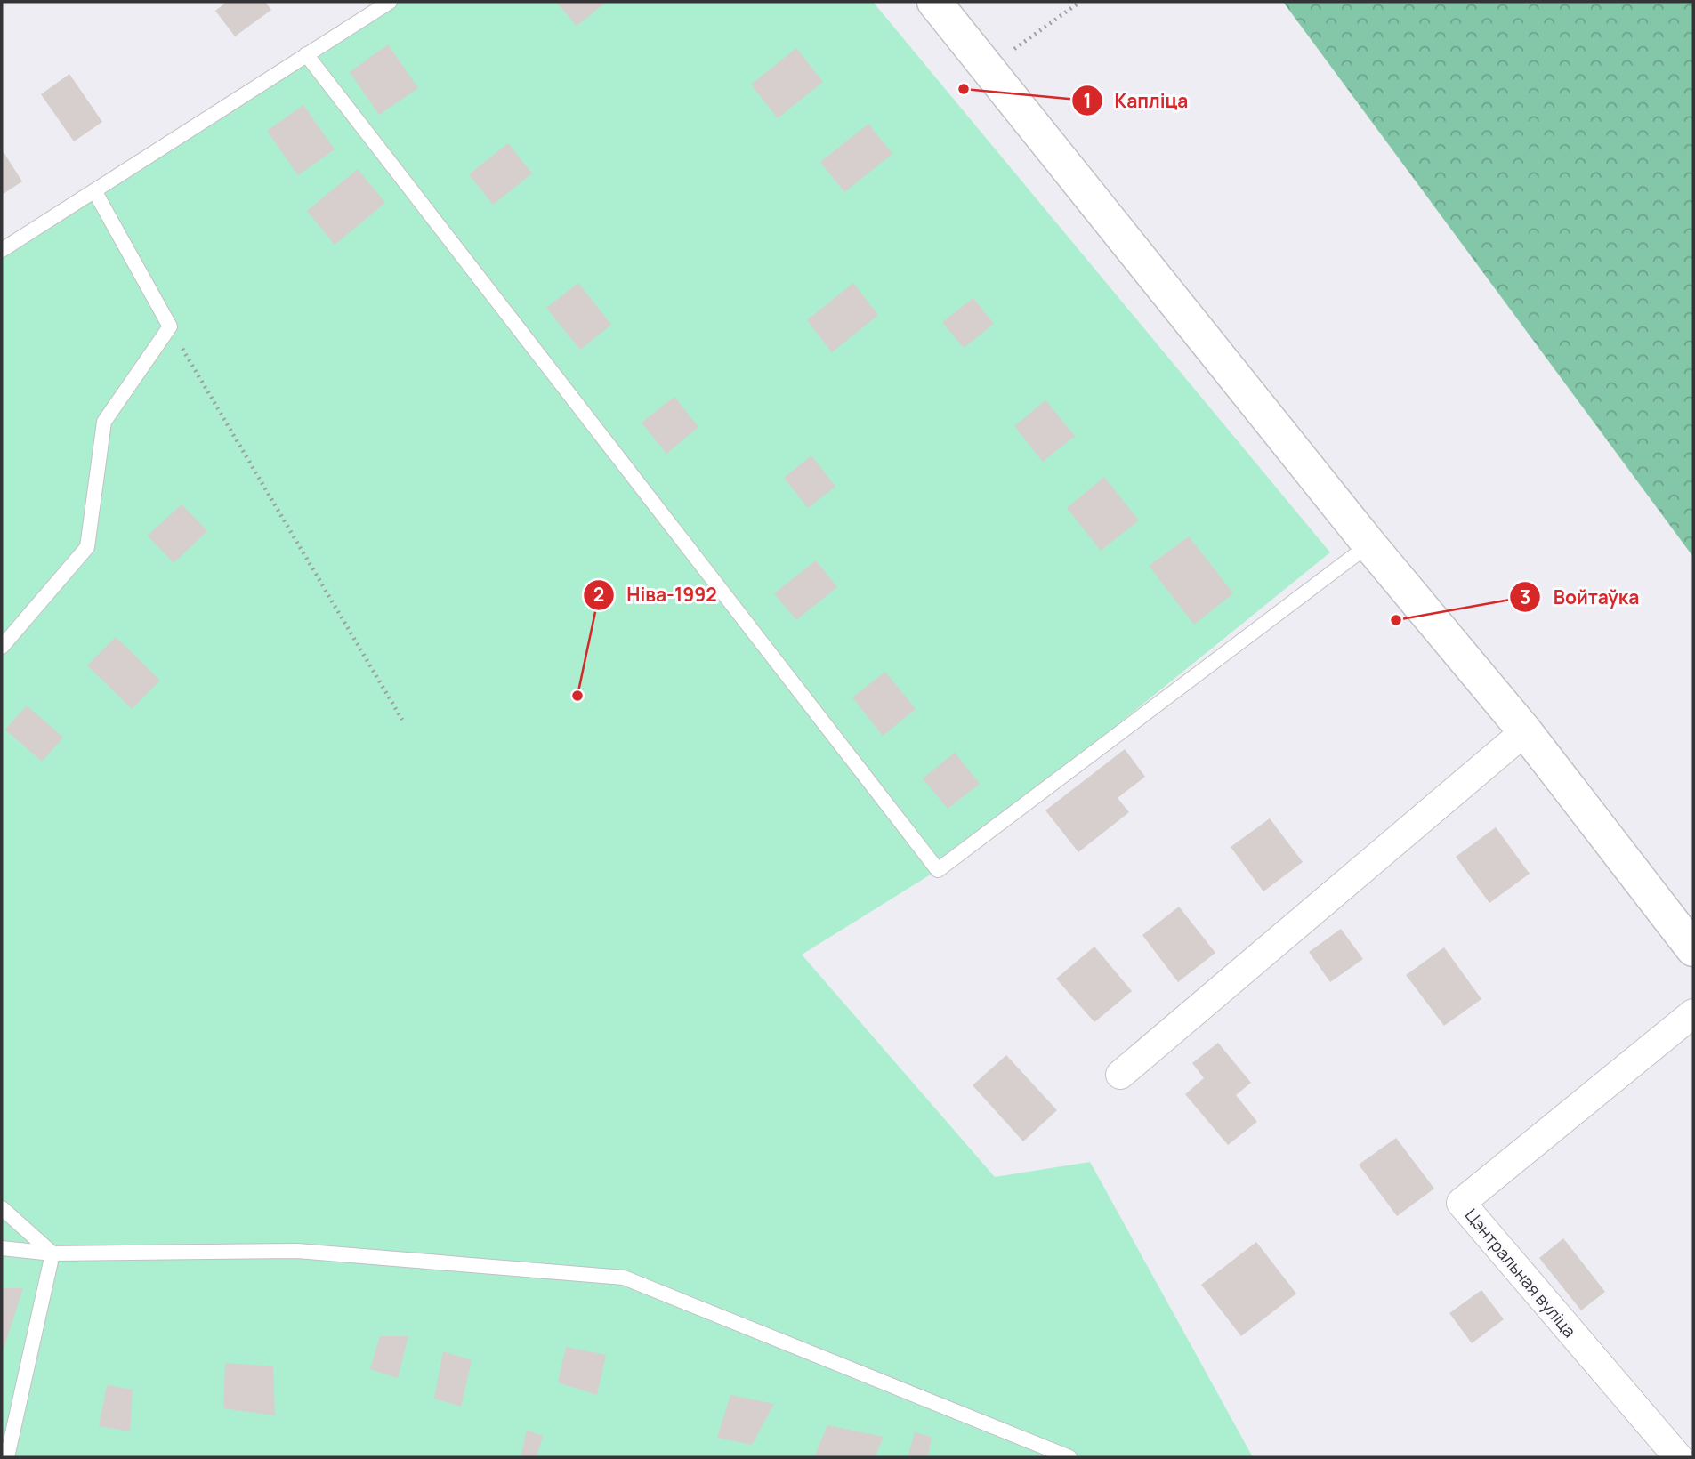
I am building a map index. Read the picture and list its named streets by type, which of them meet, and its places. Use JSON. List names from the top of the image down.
{
  "streets": {
    "street": ["Цэнтральная вуліца"]
  },
  "places": ["Капліца", "Войтаўка", "Ніва-1992"]
}
